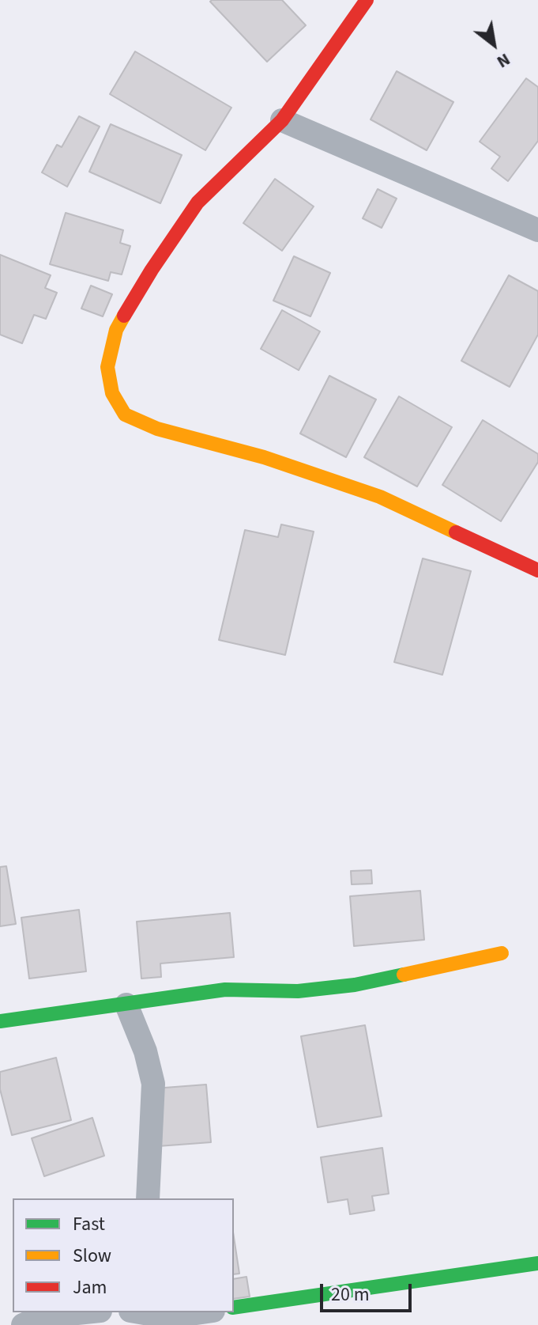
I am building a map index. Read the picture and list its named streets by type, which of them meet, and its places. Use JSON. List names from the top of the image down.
{
  "legend": ["Fast", "Slow", "Jam"],
  "scale_bar": "20 m",
  "north": "bottom right"
}
